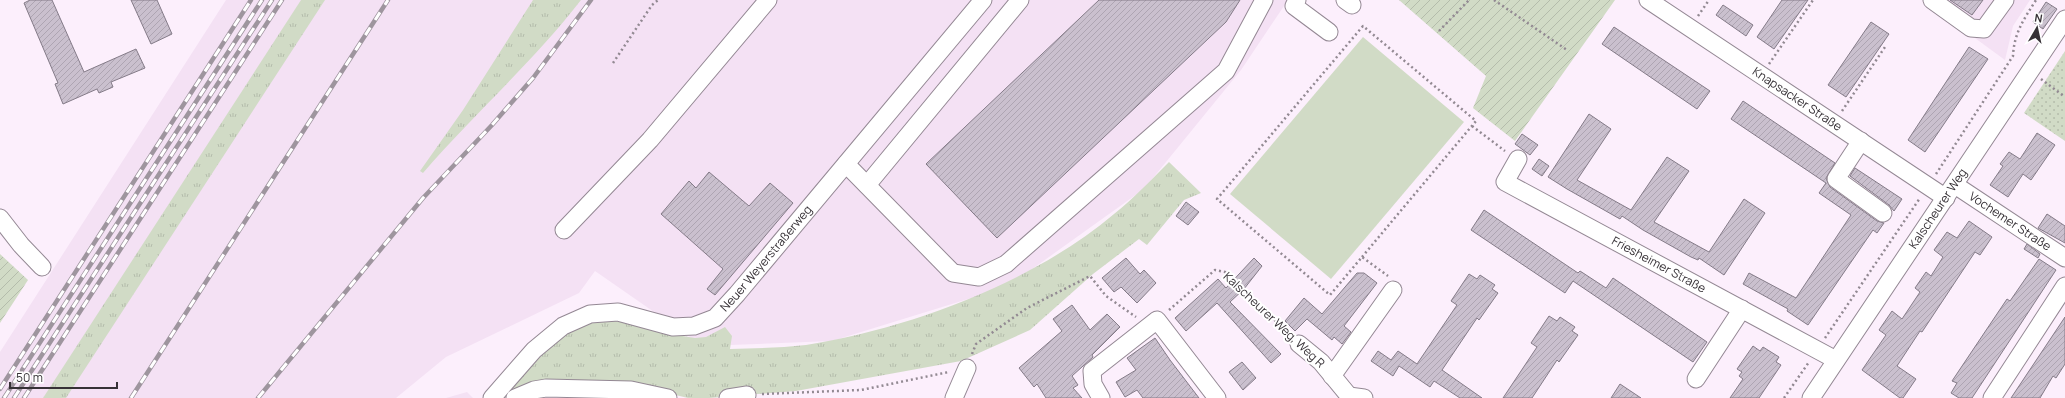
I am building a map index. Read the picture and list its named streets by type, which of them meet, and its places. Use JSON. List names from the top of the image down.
{
  "streets": {
    "street": [
      "Knapsacker Straße",
      "Kalscheurer Weg",
      "Vochemer Straße",
      "Neuer Weyerstraßerweg",
      "Friesheimer Straße",
      "Kalscheurer Weg, Weg R"
    ]
  },
  "crossings": [
    ["Knapsacker Straße", "Kalscheurer Weg"],
    ["Knapsacker Straße", "Vochemer Straße"],
    ["Kalscheurer Weg", "Vochemer Straße"],
    ["Kalscheurer Weg", "Friesheimer Straße"]
  ],
  "scale_bar": "50 m",
  "north": "top"
}
